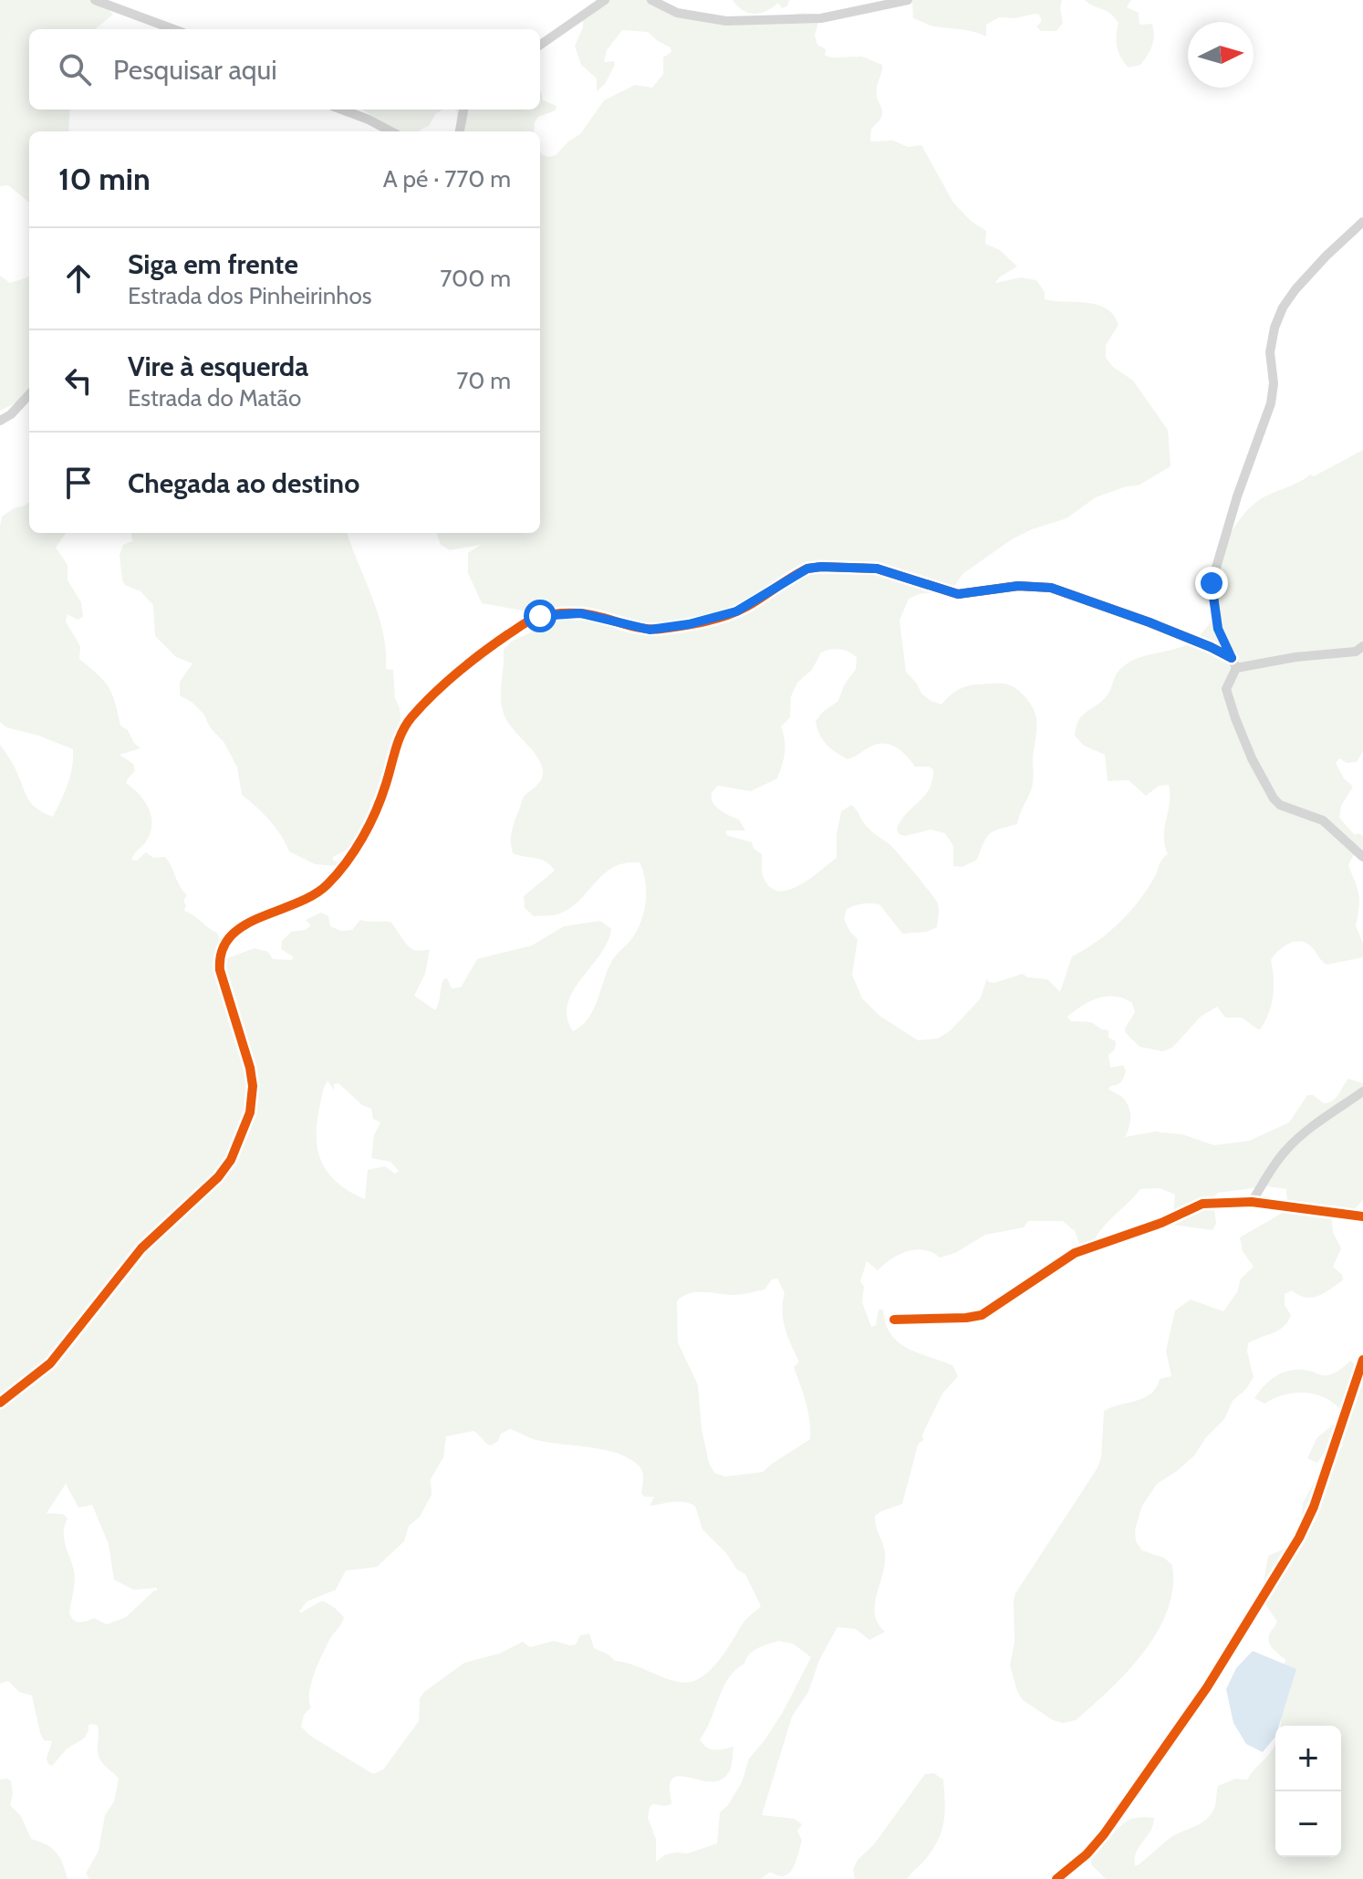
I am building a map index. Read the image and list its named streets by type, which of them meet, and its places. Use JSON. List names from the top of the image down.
{
  "north": "right",
  "page": {
    "search": "Pesquisar aqui",
    "heading": ["10 min", "A pé · 770 m"],
    "list": [
      ["Siga em frente", "Estrada dos Pinheirinhos", "700 m"],
      ["Vire à esquerda", "Estrada do Matão", "70 m"],
      "Chegada ao destino"
    ],
    "map_buttons": ["+", "−"]
  }
}
